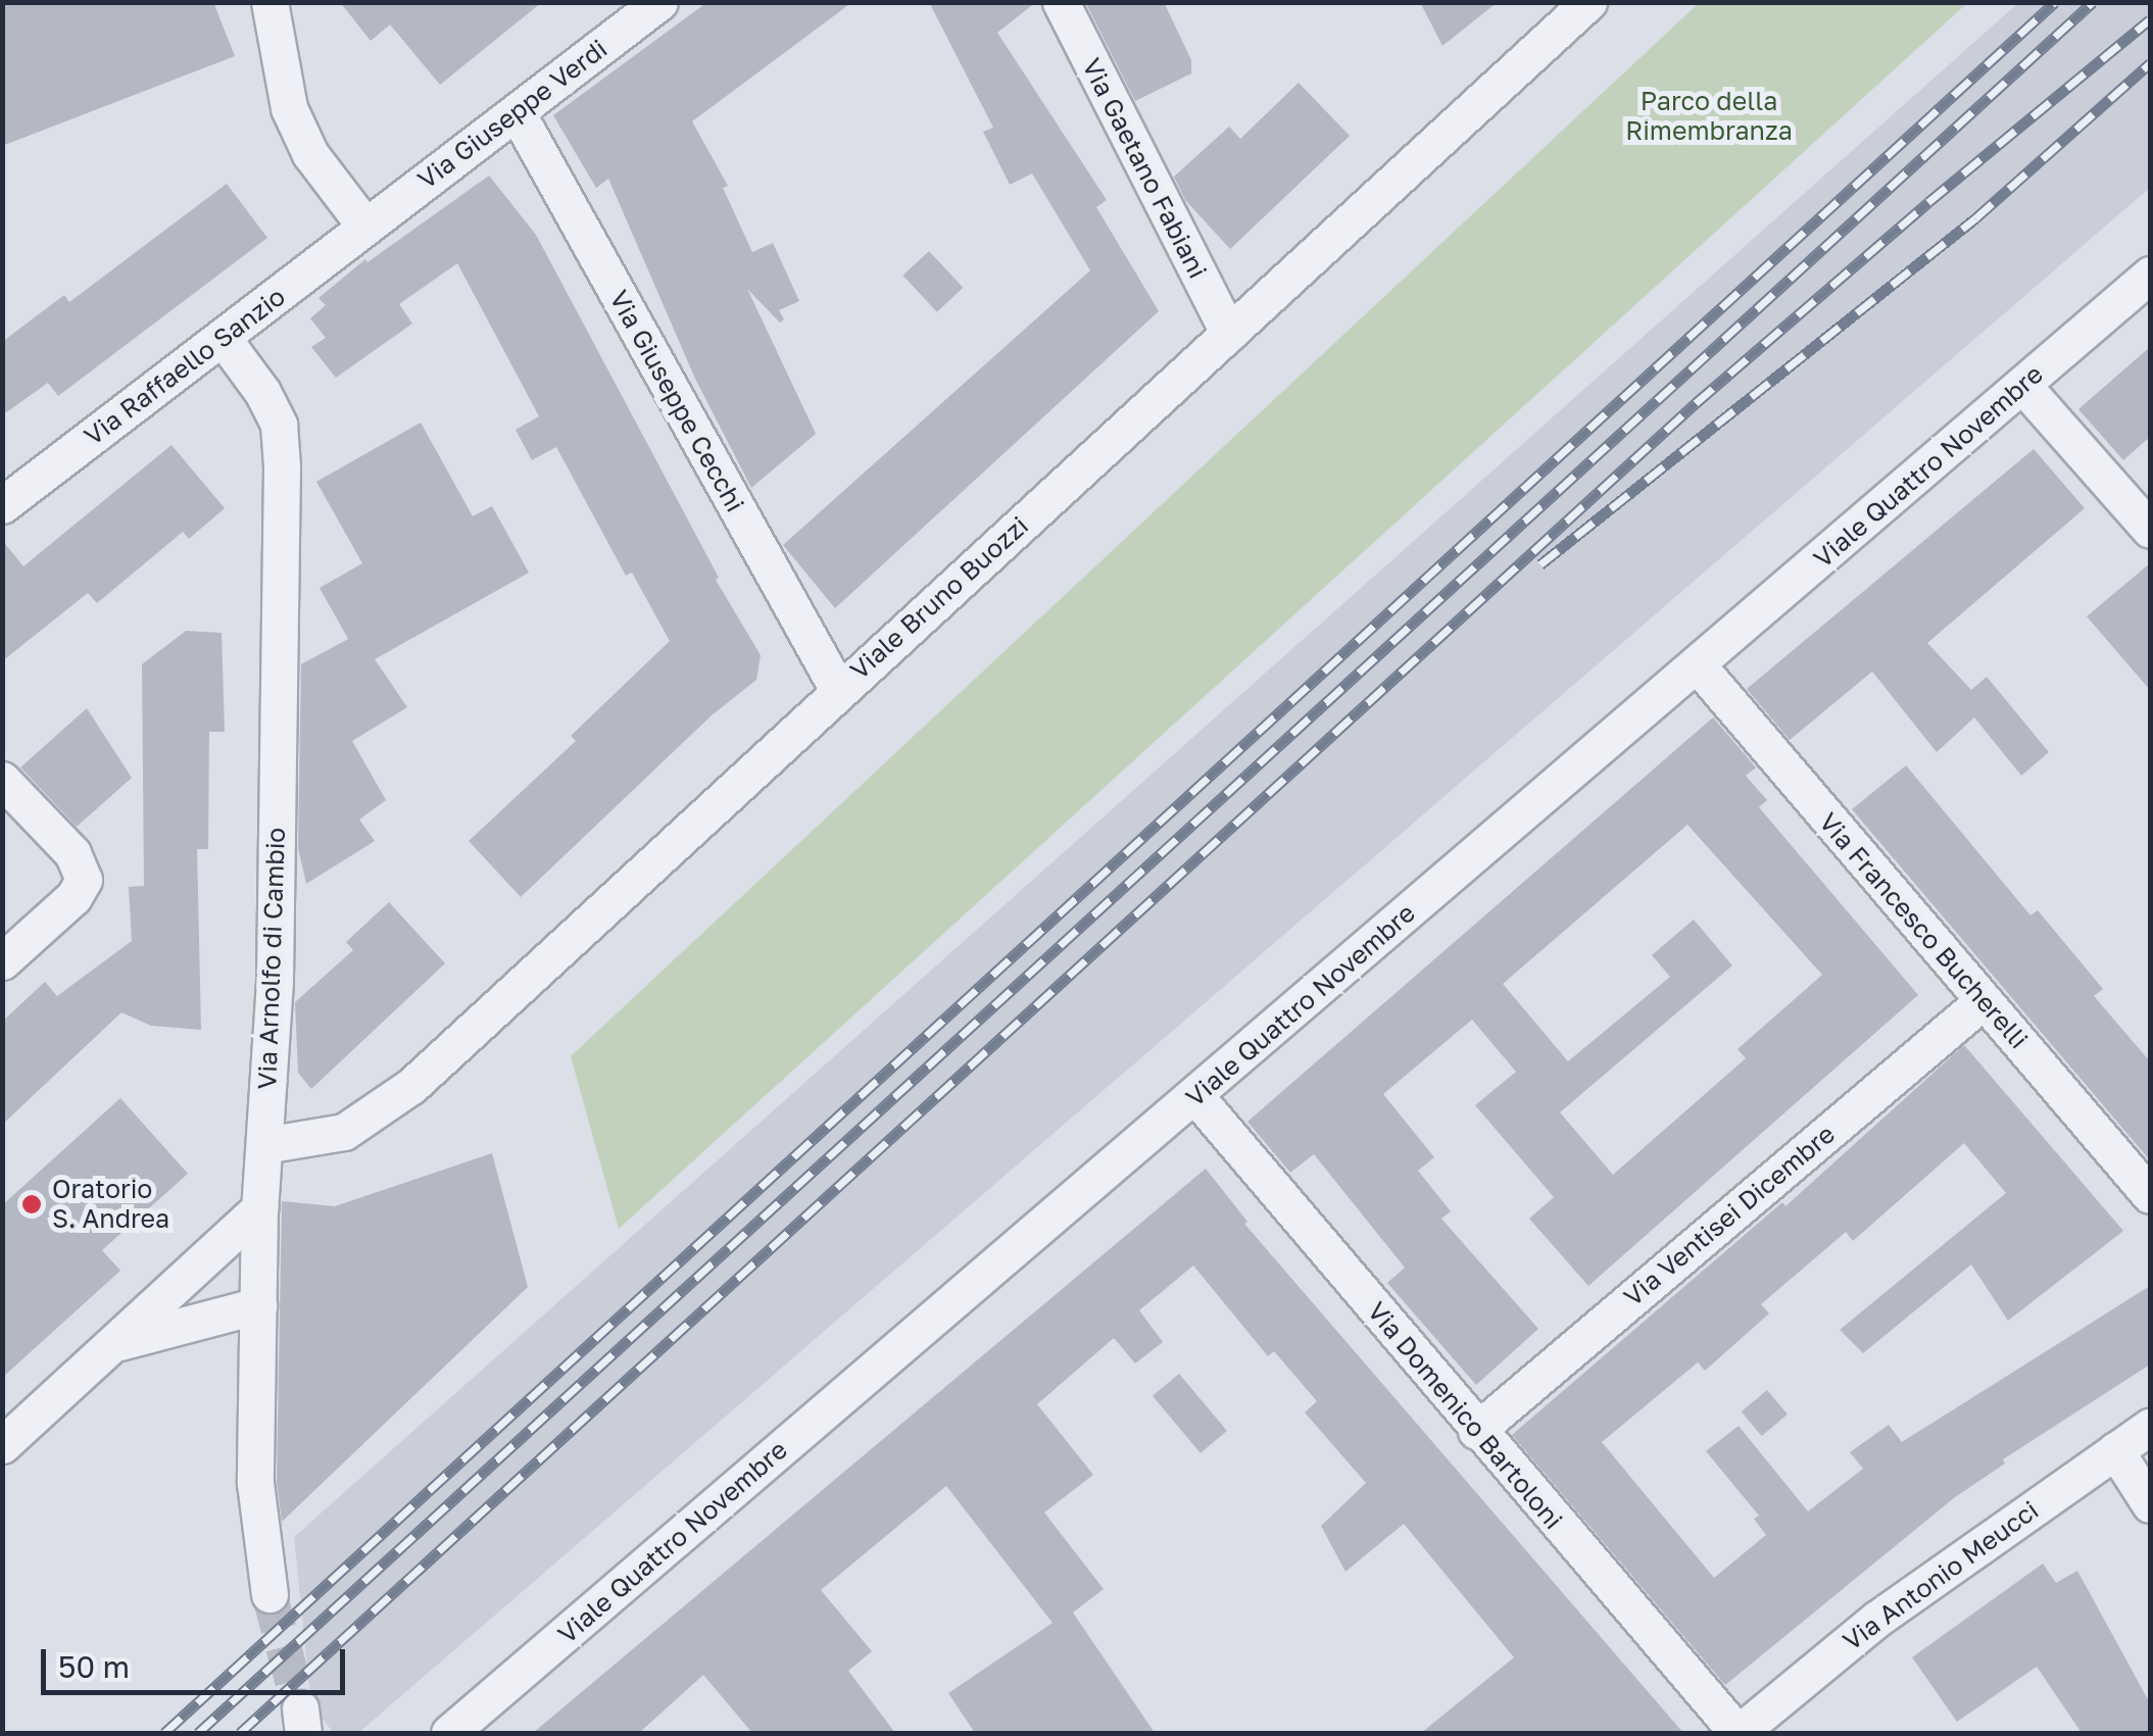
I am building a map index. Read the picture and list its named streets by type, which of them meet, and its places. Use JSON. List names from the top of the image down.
{
  "streets": {
    "street": [
      "Via Giuseppe Verdi",
      "Via Gaetano Fabiani",
      "Via Raffaello Sanzio",
      "Via Giuseppe Cecchi",
      "Viale Quattro Novembre",
      "Viale Bruno Buozzi",
      "Via Francesco Bucherelli",
      "Via Arnolfo di Cambio",
      "Via Ventisei Dicembre",
      "Via Domenico Bartoloni",
      "Via Antonio Meucci"
    ]
  },
  "crossings": [
    ["Via Giuseppe Verdi", "Via Raffaello Sanzio"],
    ["Via Giuseppe Verdi", "Via Giuseppe Cecchi"],
    ["Via Gaetano Fabiani", "Viale Bruno Buozzi"],
    ["Via Raffaello Sanzio", "Via Arnolfo di Cambio"],
    ["Via Giuseppe Cecchi", "Viale Bruno Buozzi"],
    ["Viale Quattro Novembre", "Via Francesco Bucherelli"],
    ["Viale Quattro Novembre", "Via Domenico Bartoloni"],
    ["Viale Bruno Buozzi", "Via Arnolfo di Cambio"],
    ["Via Francesco Bucherelli", "Via Ventisei Dicembre"],
    ["Via Ventisei Dicembre", "Via Domenico Bartoloni"],
    ["Via Domenico Bartoloni", "Via Antonio Meucci"]
  ],
  "parks": ["Parco della Rimembranza"],
  "places": ["Oratorio S. Andrea"],
  "scale_bar": "50 m"
}
